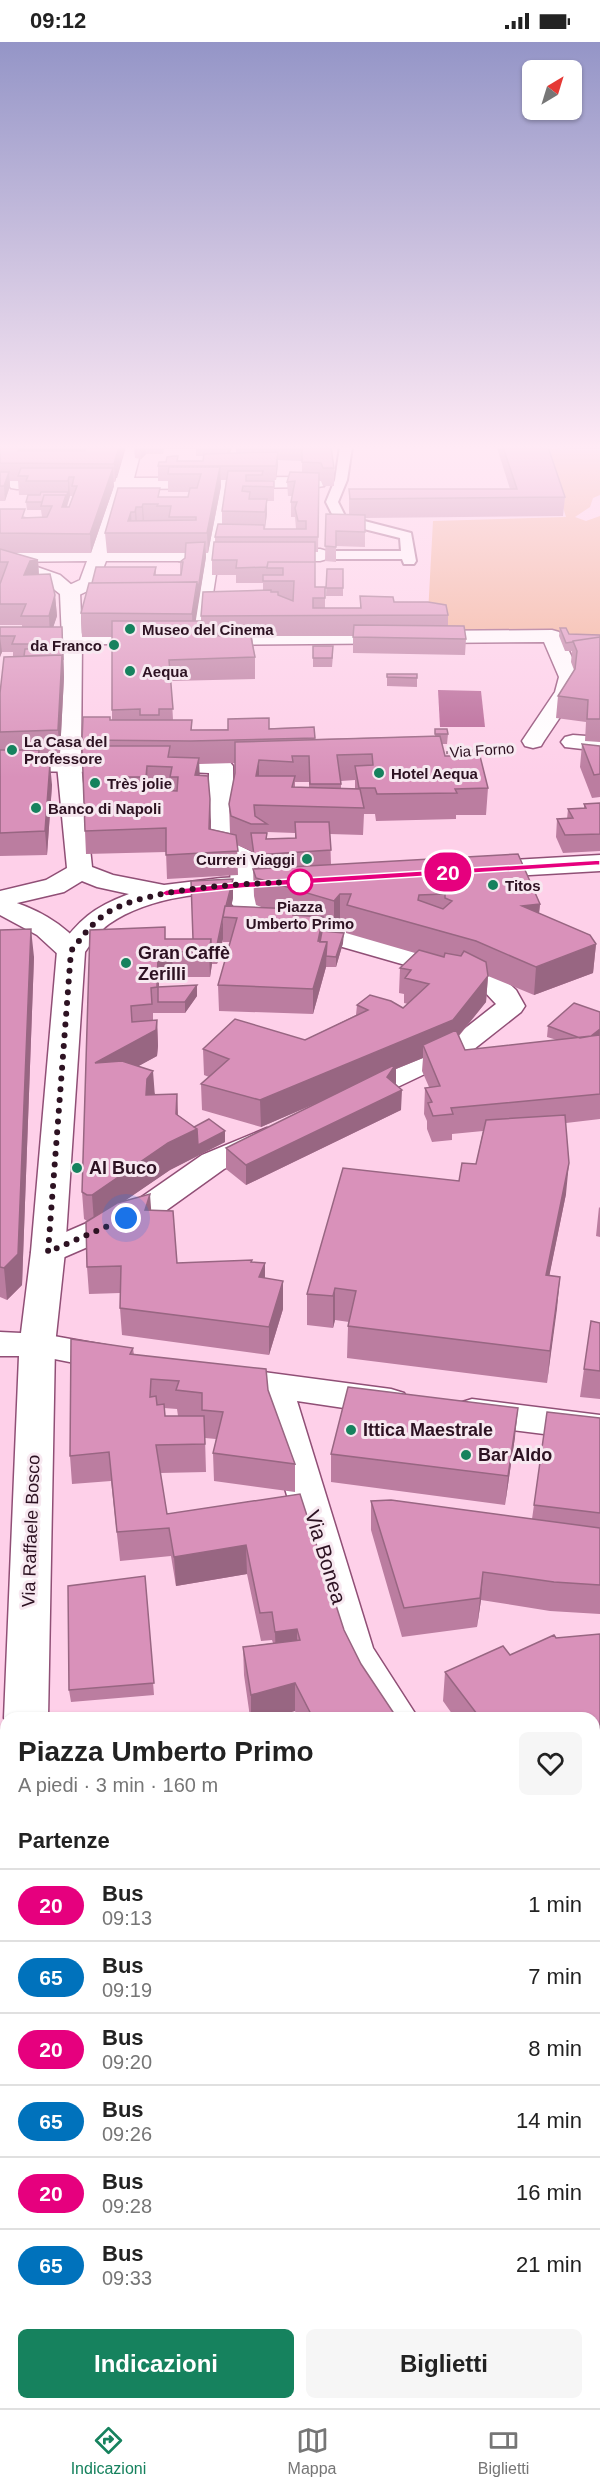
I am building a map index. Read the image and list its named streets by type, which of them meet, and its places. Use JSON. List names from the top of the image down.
{
  "streets": {
    "street": ["Via Raffaele Bosco", "Via Bonea"],
    "path": ["Via Forno"]
  },
  "places": [
    "Museo del Cinema",
    "da Franco",
    "Aequa",
    "La Casa del Professore",
    "Hotel Aequa",
    "Très jolie",
    "Banco di Napoli",
    "Curreri Viaggi",
    "Piazza Umberto Primo",
    "Titos",
    "Gran Caffè Zerilli",
    "Al Buco",
    "Ittica Maestrale",
    "Bar Aldo"
  ],
  "lines": ["bus line 20"],
  "north": "top right",
  "page": {
    "status": "09:12",
    "on_map": "20",
    "heading": [
      ["Piazza Umberto Primo", "A piedi · 3 min · 160 m"],
      "Partenze"
    ],
    "list": [
      {
        "mark": "20",
        "name": "Bus",
        "note": "09:13",
        "value": "1 min"
      },
      {
        "mark": "65",
        "name": "Bus",
        "note": "09:19",
        "value": "7 min"
      },
      {
        "mark": "20",
        "name": "Bus",
        "note": "09:20",
        "value": "8 min"
      },
      {
        "mark": "65",
        "name": "Bus",
        "note": "09:26",
        "value": "14 min"
      },
      {
        "mark": "20",
        "name": "Bus",
        "note": "09:28",
        "value": "16 min"
      },
      {
        "mark": "65",
        "name": "Bus",
        "note": "09:33",
        "value": "21 min"
      }
    ],
    "buttons": ["Indicazioni", "Biglietti"],
    "tabs": ["Indicazioni", "Mappa", "Biglietti"]
  }
}
